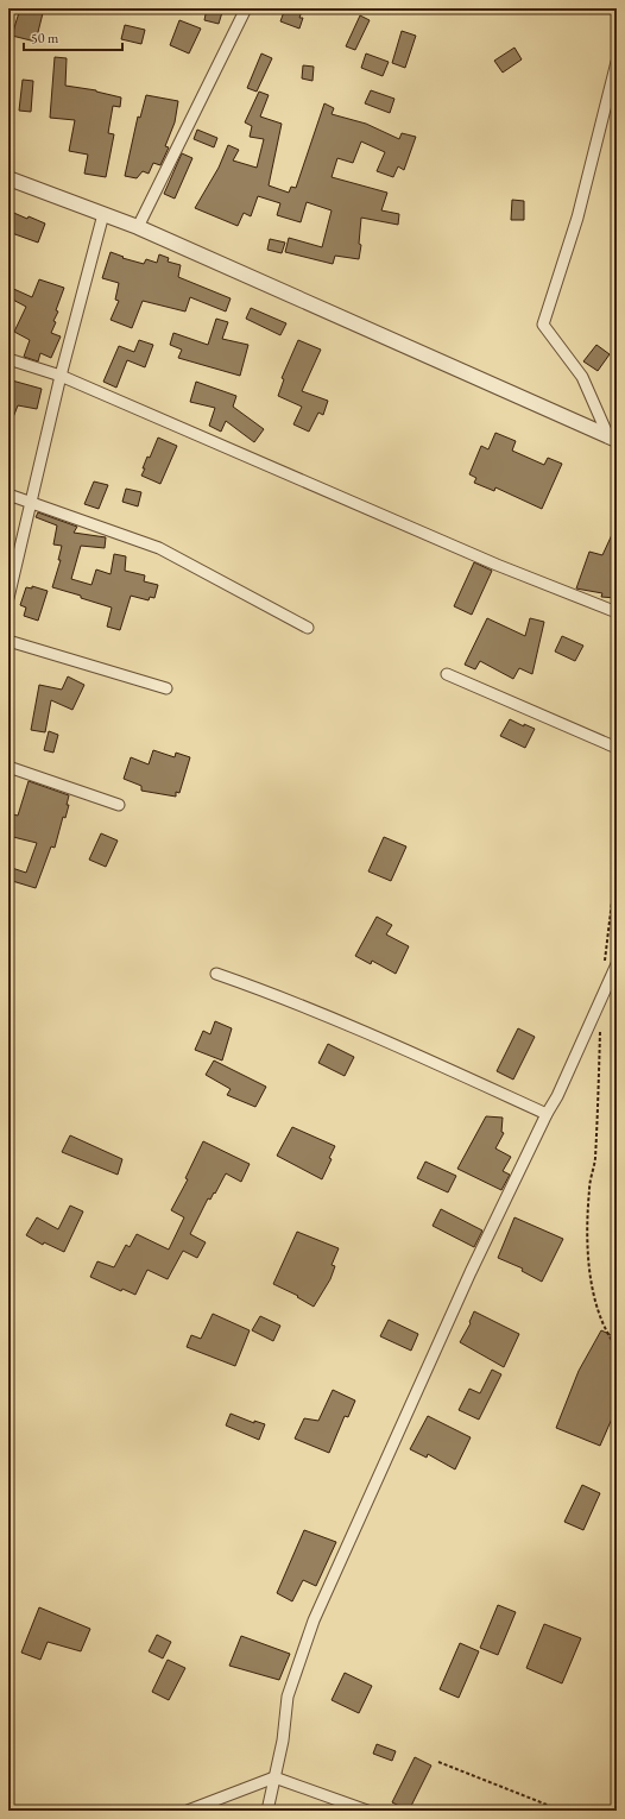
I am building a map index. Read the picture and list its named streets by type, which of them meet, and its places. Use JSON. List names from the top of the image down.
{
  "scale_bar": "50 m"
}
